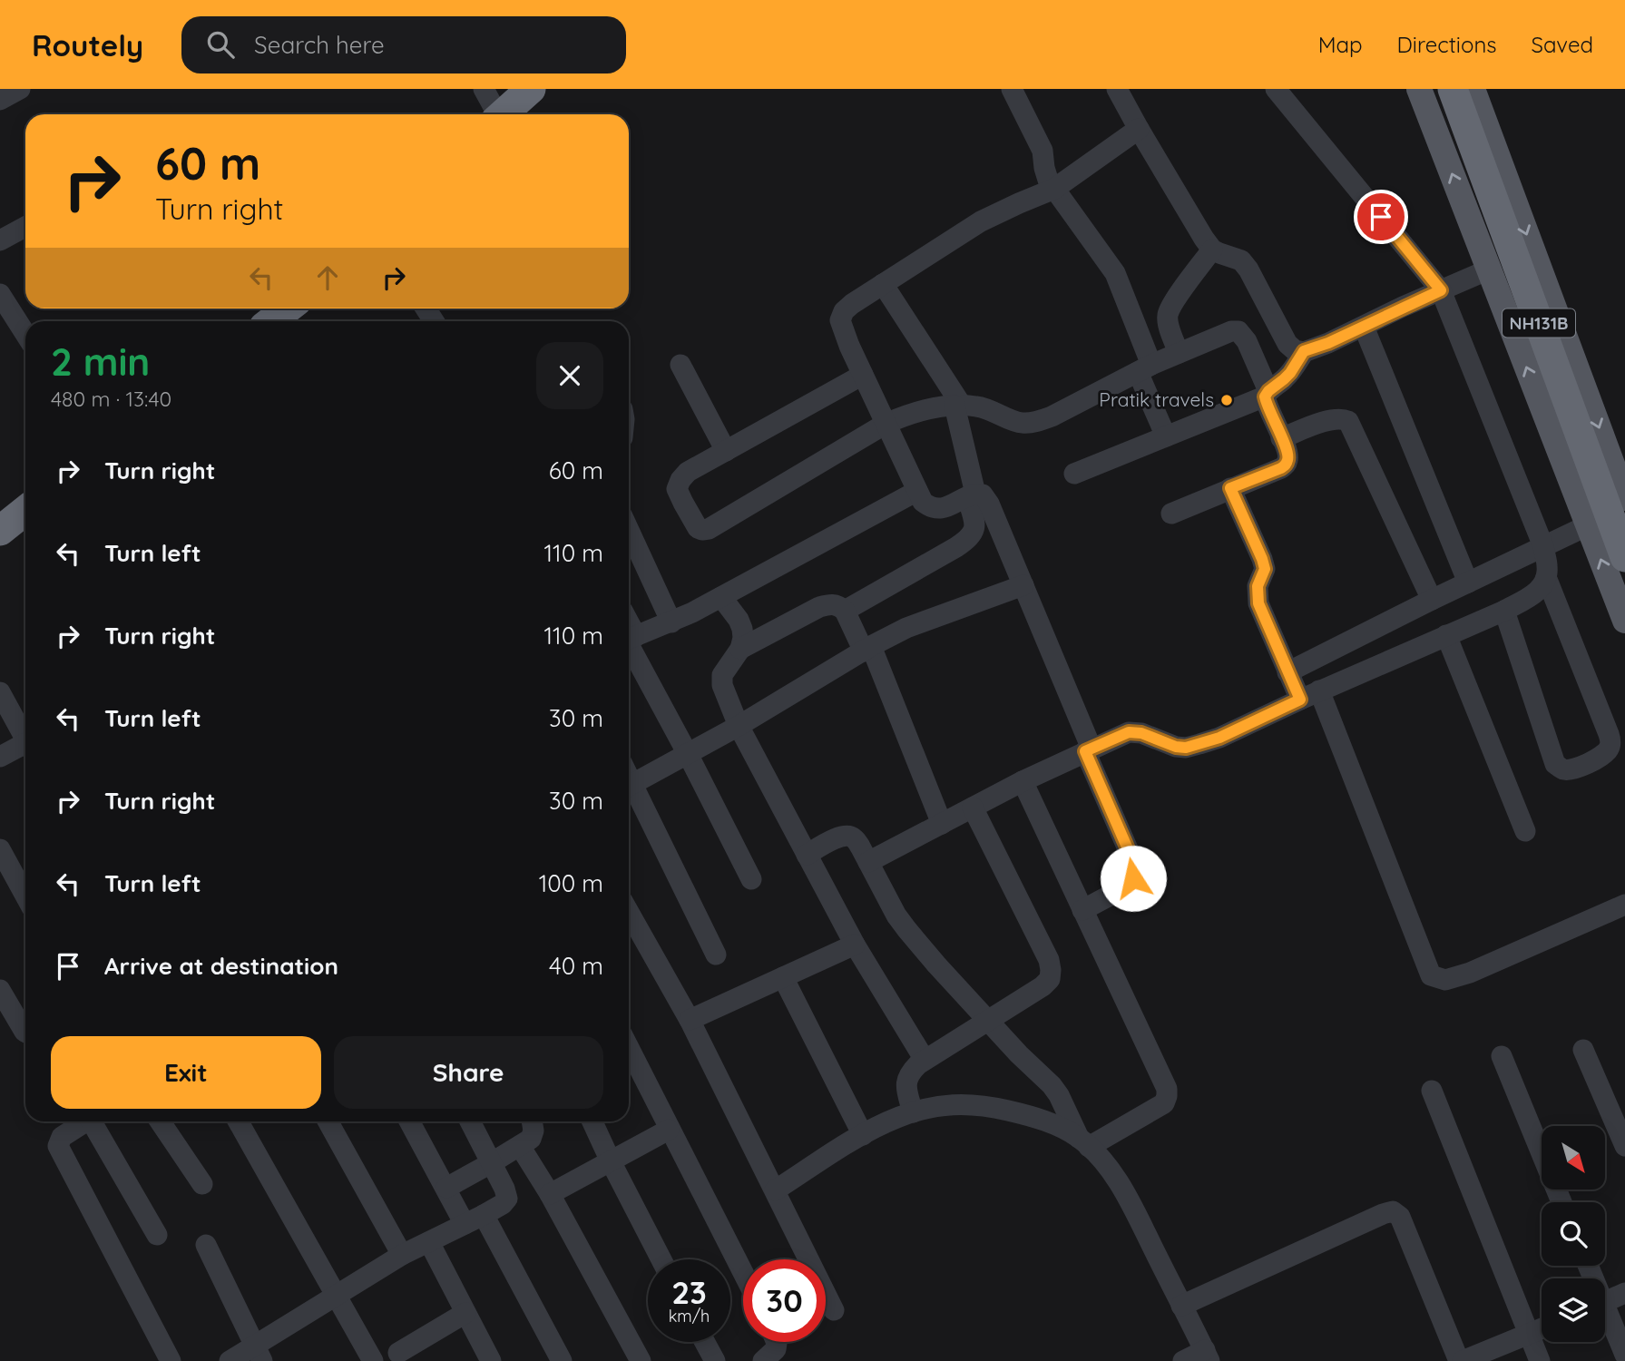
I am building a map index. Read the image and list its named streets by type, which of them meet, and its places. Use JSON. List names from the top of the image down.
{
  "streets": {
    "highway": ["NH131B"]
  },
  "places": ["Pratik travels"],
  "north": "bottom right",
  "page": {
    "header": "Routely",
    "search": "Search here",
    "nav": ["Map", "Directions", "Saved"],
    "turn": ["60 m", "Turn right"],
    "heading": ["2 min", "480 m · 13:40"],
    "list": [
      {
        "name": "Turn right",
        "value": "60 m"
      },
      {
        "name": "Turn left",
        "value": "110 m"
      },
      {
        "name": "Turn right",
        "value": "110 m"
      },
      {
        "name": "Turn left",
        "value": "30 m"
      },
      {
        "name": "Turn right",
        "value": "30 m"
      },
      {
        "name": "Turn left",
        "value": "100 m"
      },
      {
        "name": "Arrive at destination",
        "value": "40 m"
      }
    ],
    "buttons": ["Exit", "Share"],
    "speed": "23 km/h",
    "limit": "30"
  }
}
